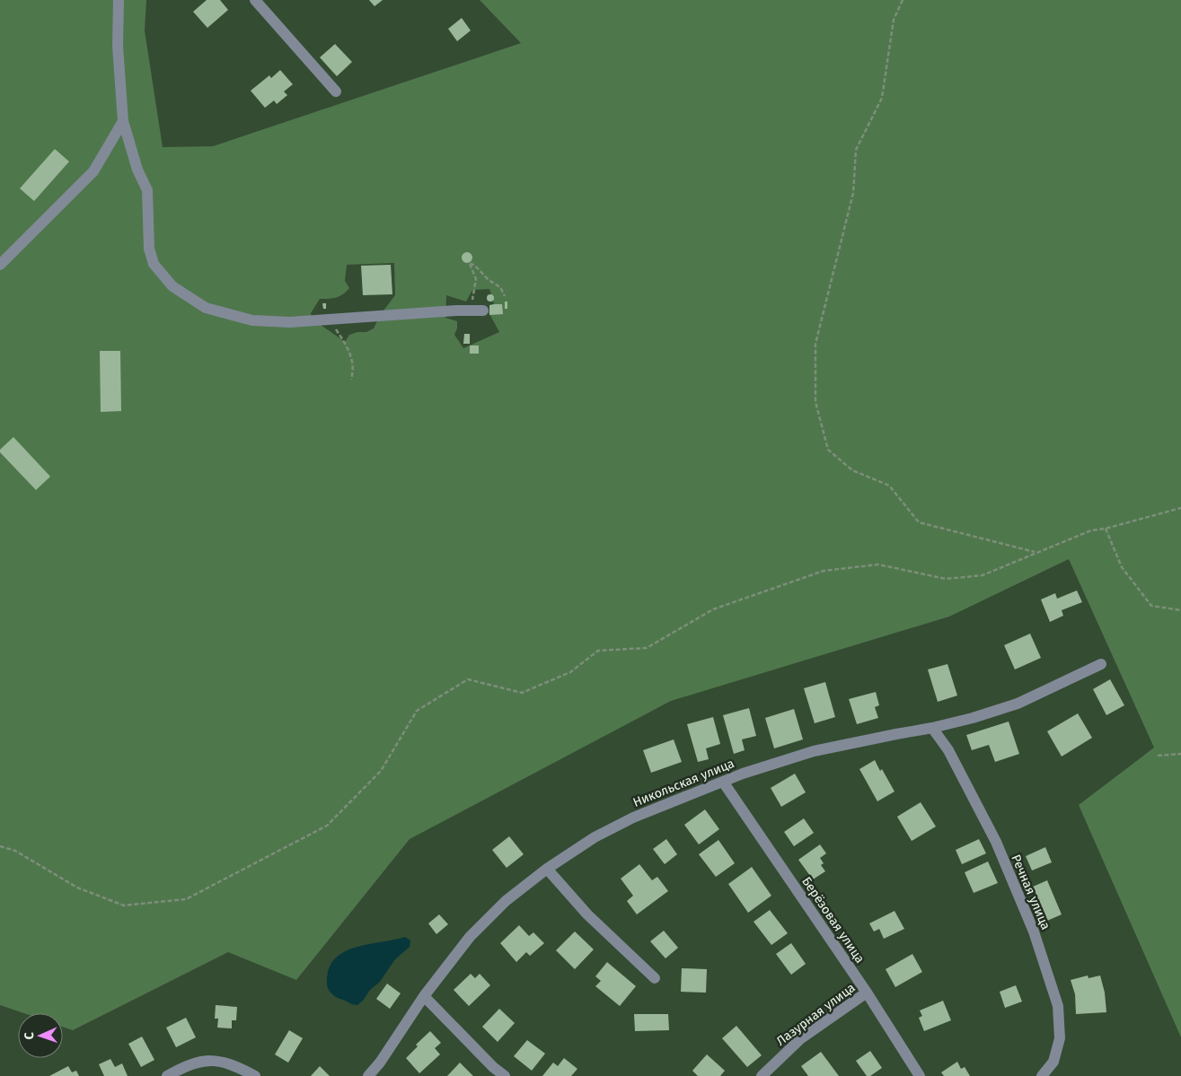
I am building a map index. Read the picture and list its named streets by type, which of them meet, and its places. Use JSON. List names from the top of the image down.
{
  "streets": {
    "street": [
      "Никольская улица",
      "Речная улица",
      "Берёзовая улица",
      "Лазурная улица"
    ]
  },
  "crossings": [
    ["Никольская улица", "Речная улица"],
    ["Никольская улица", "Берёзовая улица"],
    ["Берёзовая улица", "Лазурная улица"]
  ],
  "north": "left"
}
